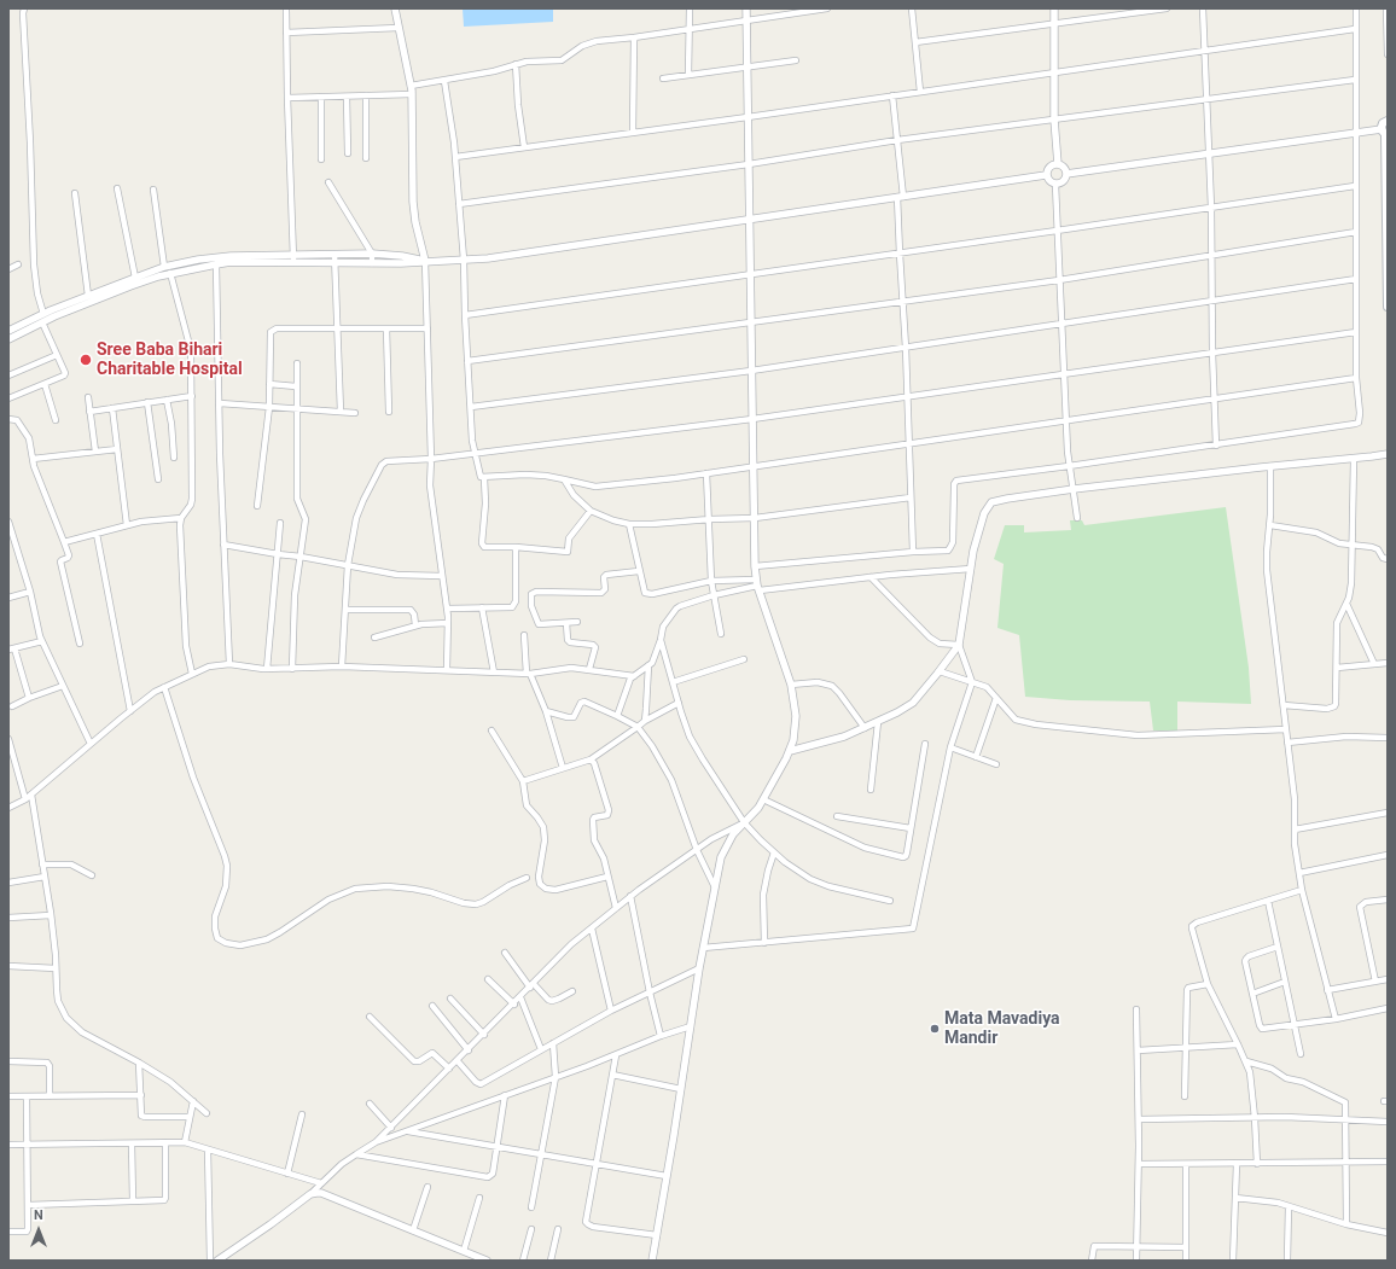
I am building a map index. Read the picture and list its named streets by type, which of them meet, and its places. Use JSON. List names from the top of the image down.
{
  "places": ["Sree Baba Bihari Charitable Hospital", "Mata Mavadiya Mandir"],
  "north": "top"
}
